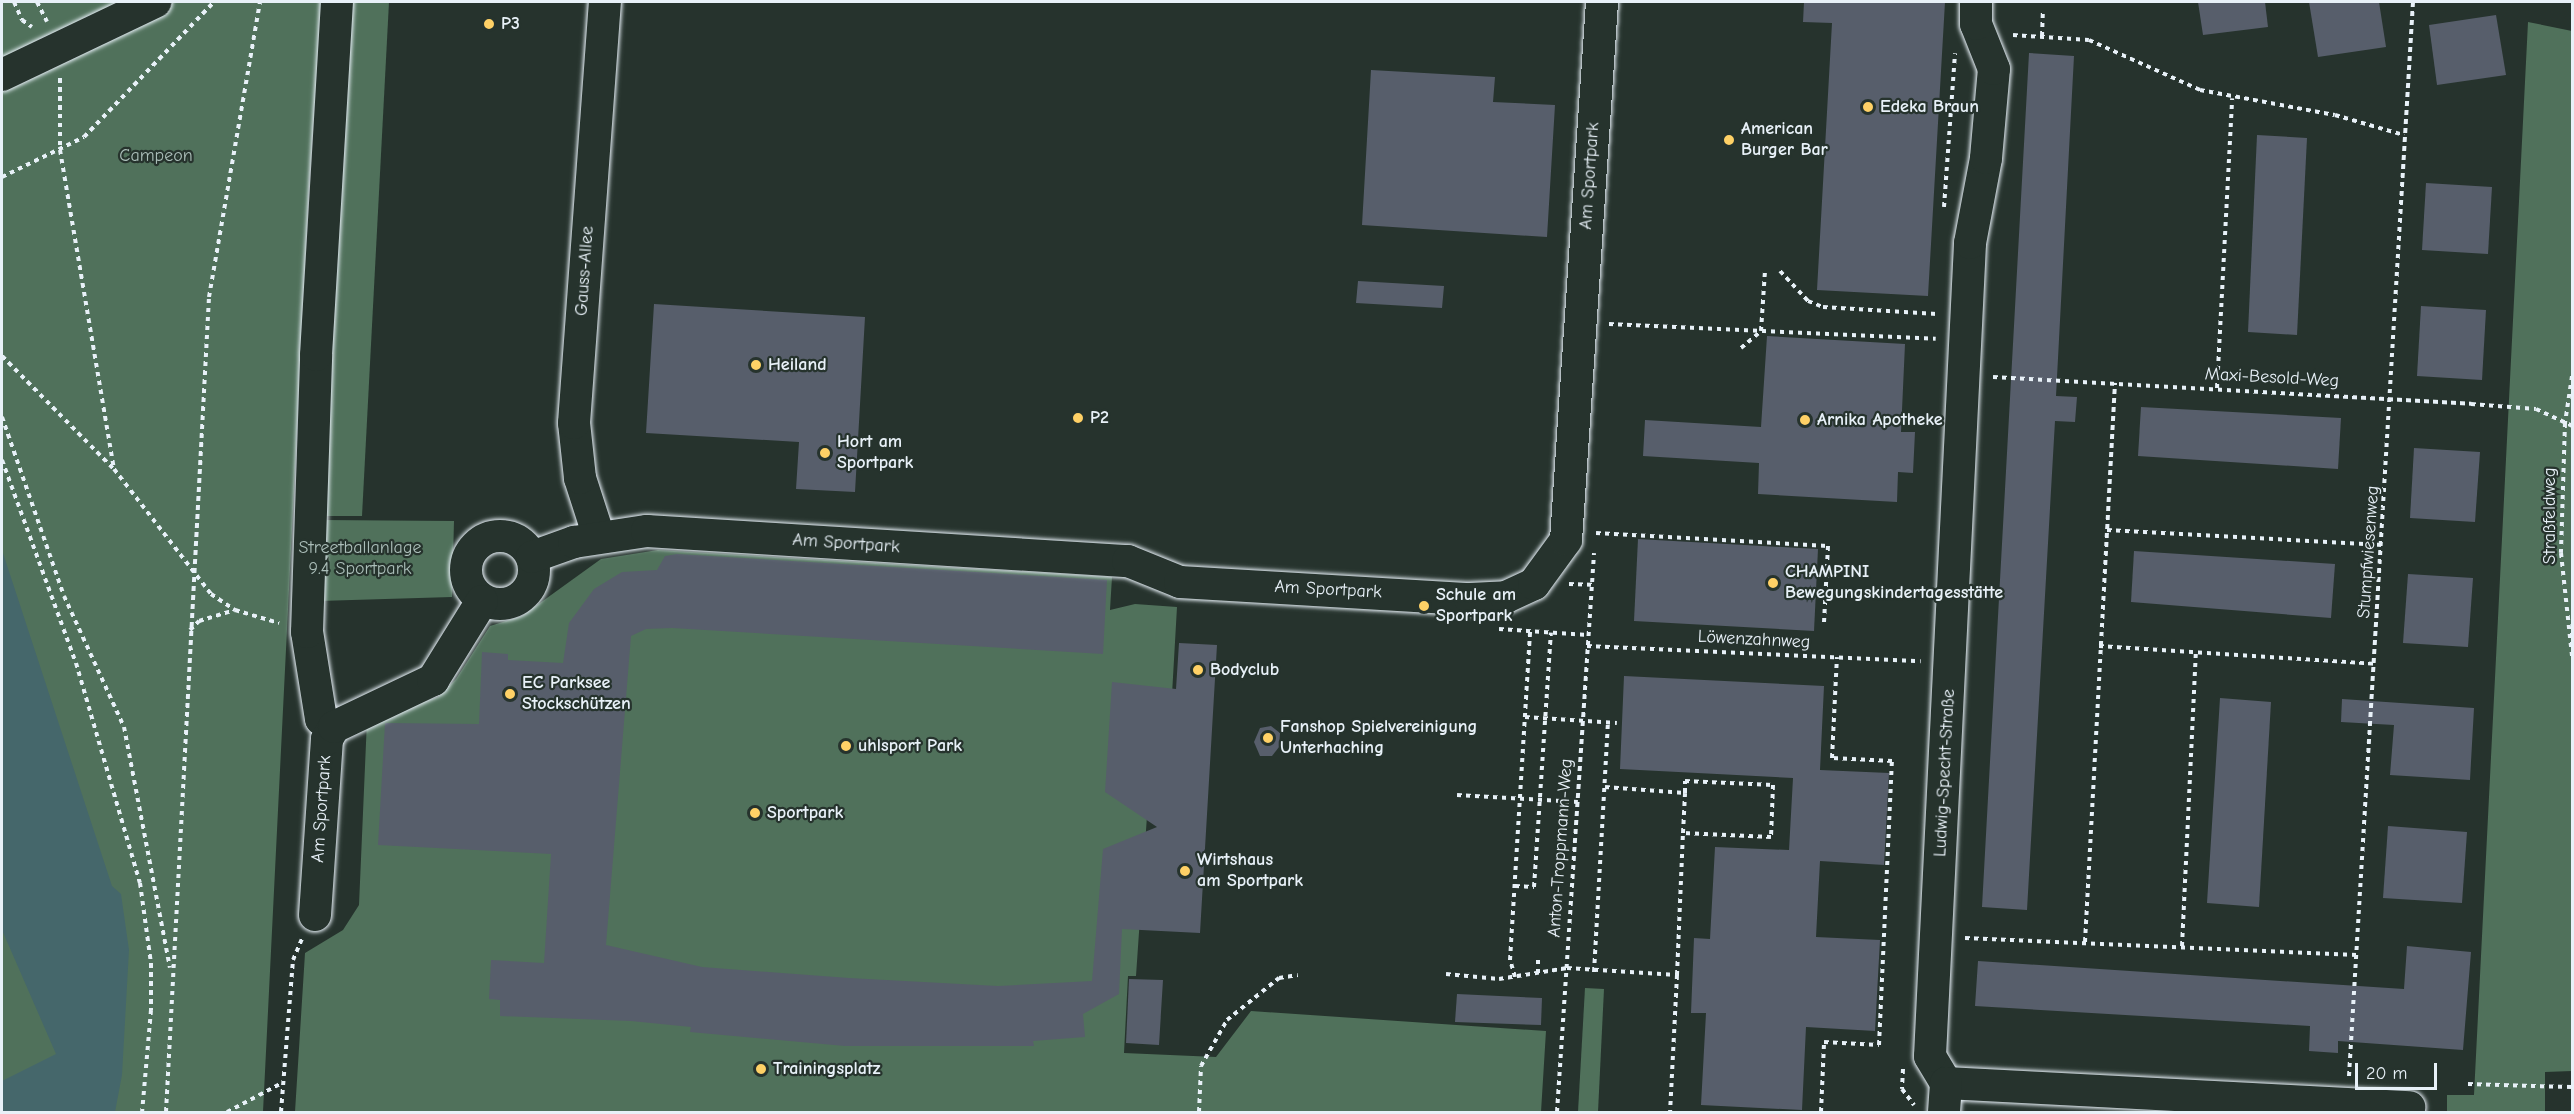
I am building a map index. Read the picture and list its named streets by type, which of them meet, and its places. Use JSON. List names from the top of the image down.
{
  "streets": {
    "street": ["Am Sportpark", "Gauss-Allee", "Ludwig-Specht-Straße"],
    "path": [
      "Maxi-Besold-Weg",
      "Straßfeldweg",
      "Stumpfwiesenweg",
      "Löwenzahnweg",
      "Anton-Troppmann-Weg"
    ]
  },
  "crossings": [
    ["Am Sportpark", "Gauss-Allee"],
    ["Maxi-Besold-Weg", "Straßfeldweg"],
    ["Maxi-Besold-Weg", "Stumpfwiesenweg"],
    ["Maxi-Besold-Weg", "Ludwig-Specht-Straße"],
    ["Stumpfwiesenweg", "Ludwig-Specht-Straße"],
    ["Löwenzahnweg", "Anton-Troppmann-Weg"]
  ],
  "parks": ["Campeon", "Streetballanlage 9.4 Sportpark"],
  "places": [
    "P3",
    "Edeka Braun",
    "American Burger Bar",
    "Heiland",
    "P2",
    "Arnika Apotheke",
    "Hort am Sportpark",
    "CHAMPINI Bewegungskindertagesstätte",
    "Schule am Sportpark",
    "Bodyclub",
    "EC Parksee Stockschützen",
    "Fanshop Spielvereinigung Unterhaching",
    "uhlsport Park",
    "Sportpark",
    "Wirtshaus am Sportpark",
    "Trainingsplatz"
  ],
  "scale_bar": "20 m"
}
